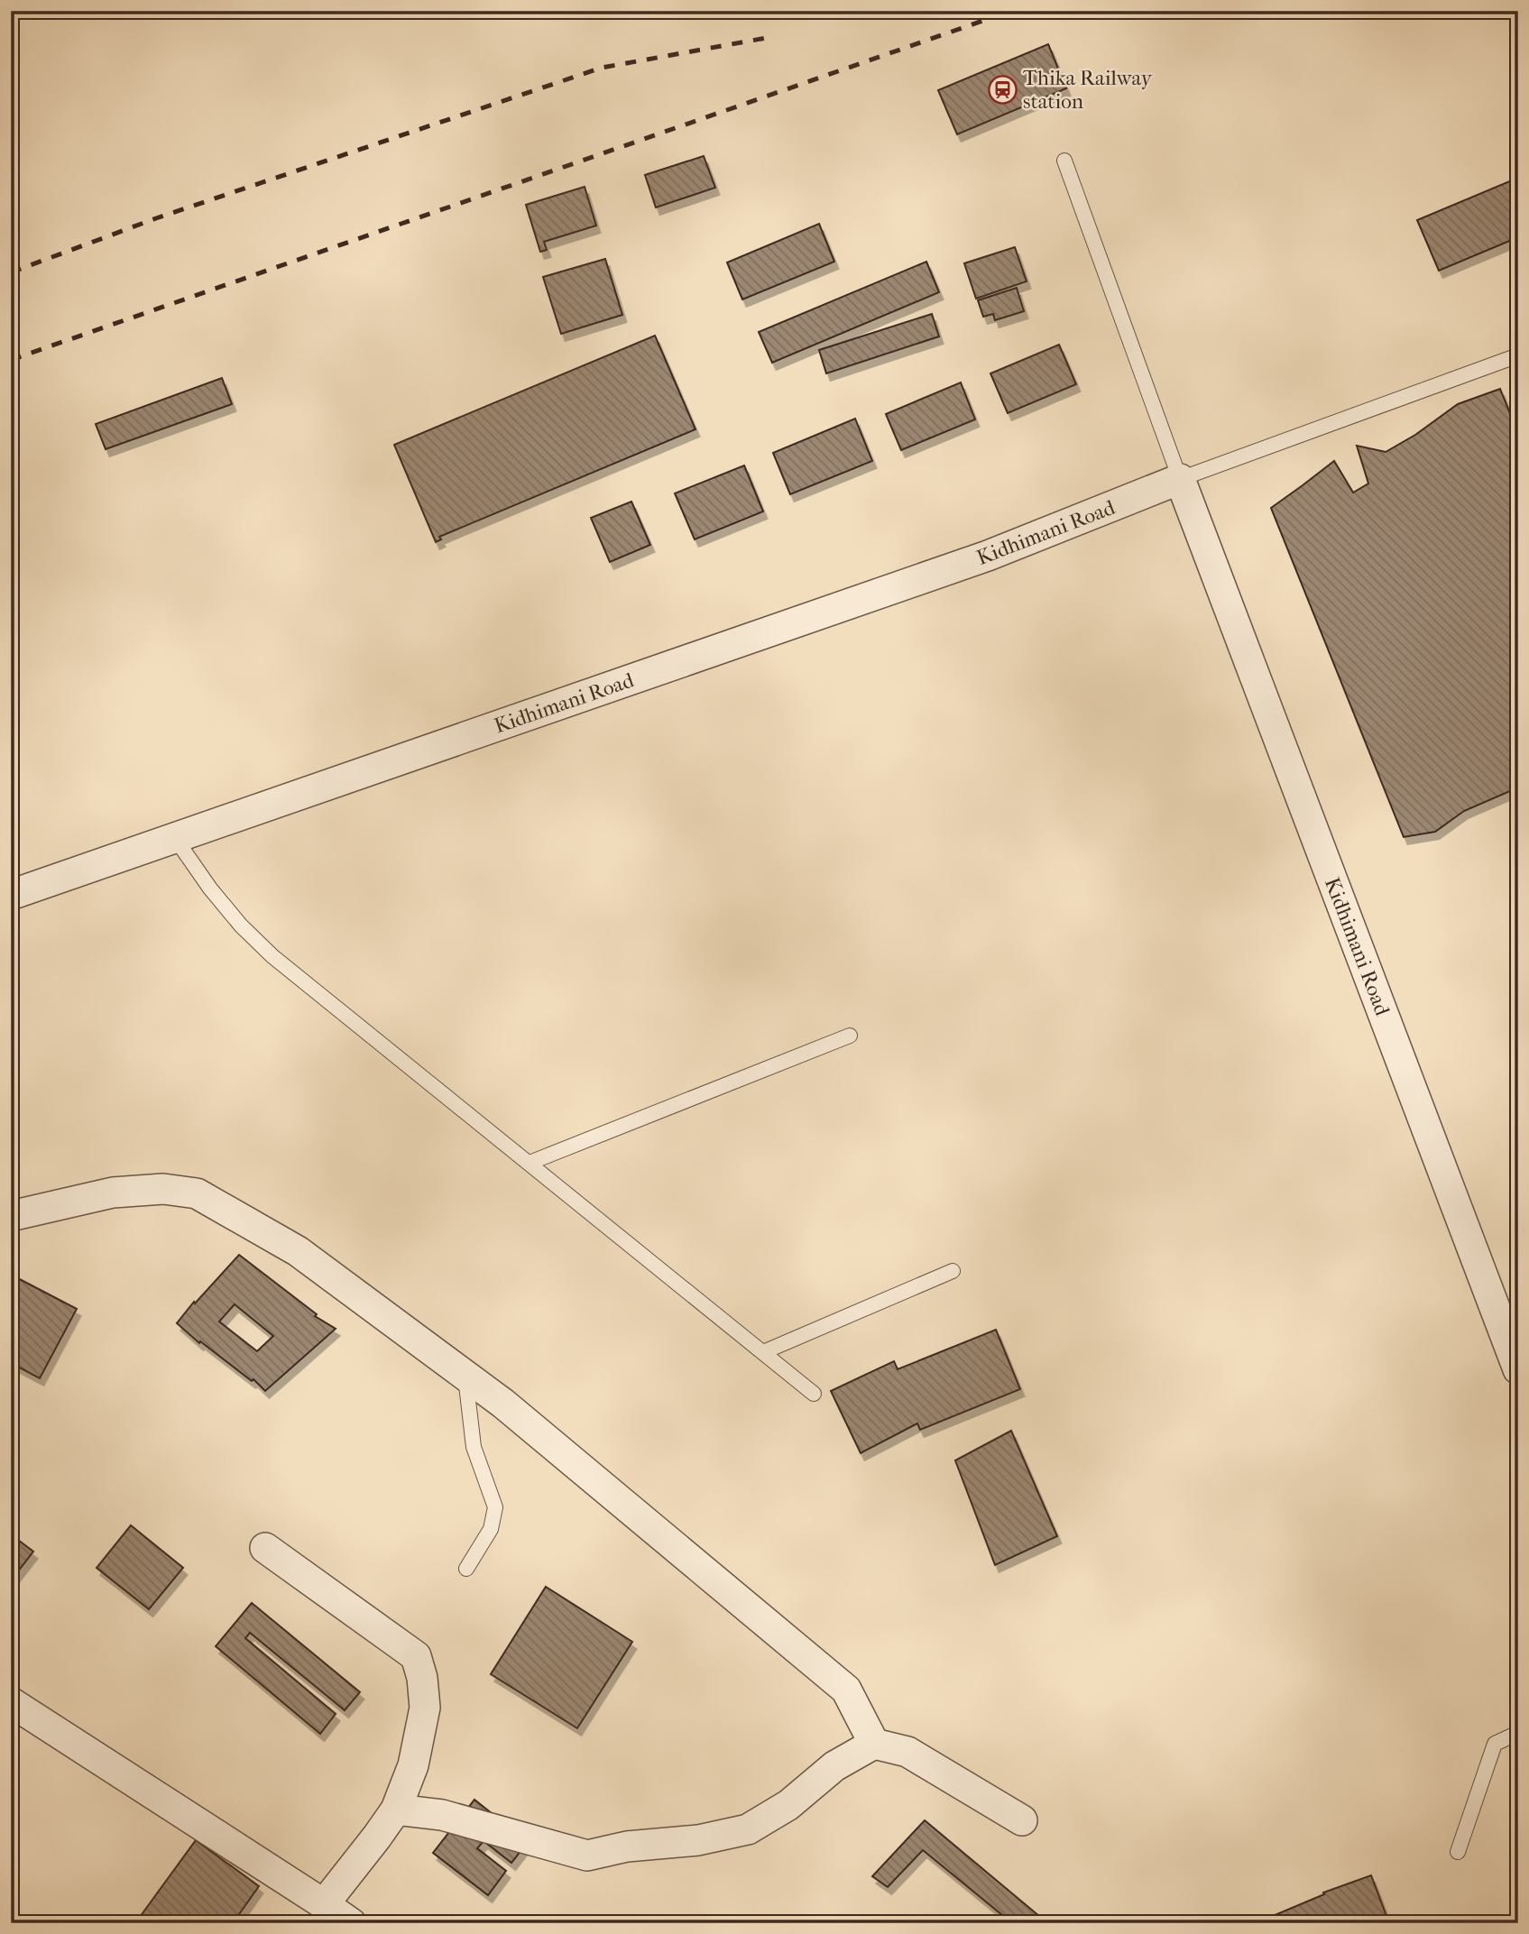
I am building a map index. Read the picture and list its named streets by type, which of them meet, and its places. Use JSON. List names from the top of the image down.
{
  "streets": {
    "street": ["Kidhimani Road"]
  },
  "places": {
    "station": ["Thika Railway station"]
  }
}
